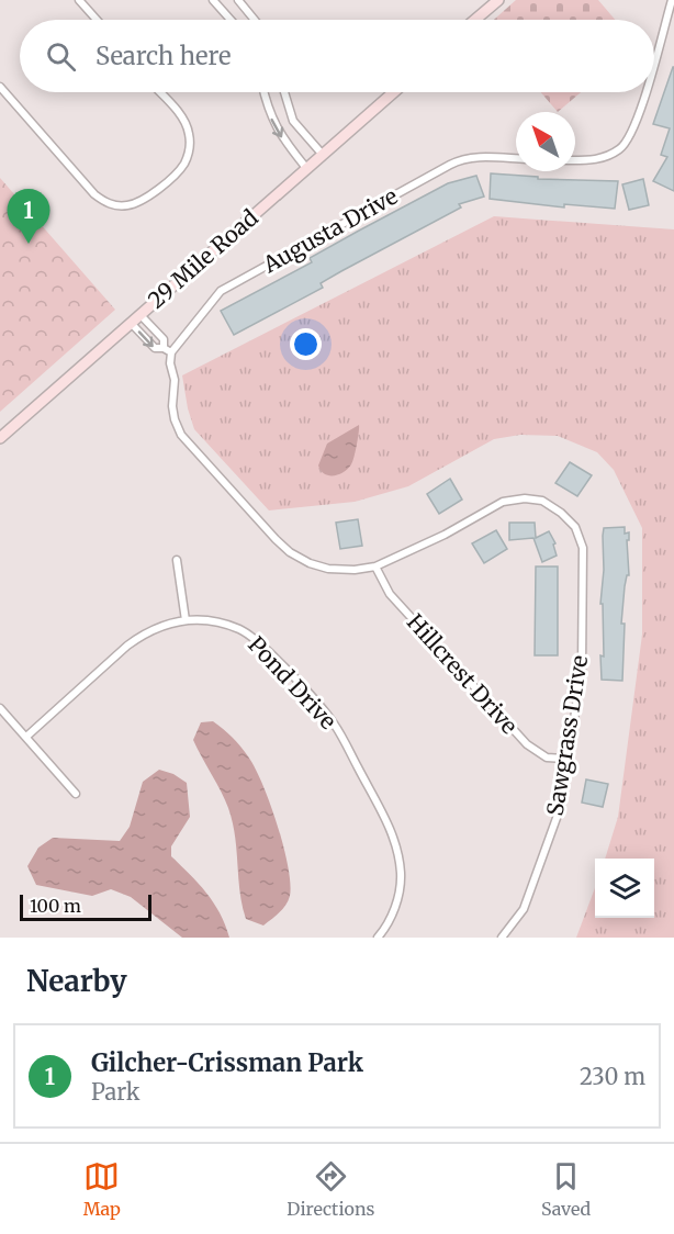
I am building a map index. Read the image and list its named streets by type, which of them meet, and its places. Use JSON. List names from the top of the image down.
{
  "streets": {
    "street": [
      "Augusta Drive",
      "29 Mile Road",
      "Hillcrest Drive",
      "Pond Drive",
      "Sawgrass Drive"
    ]
  },
  "crossings": [
    ["Augusta Drive", "Sawgrass Drive"],
    ["Hillcrest Drive", "Sawgrass Drive"]
  ],
  "scale_bar": "100 m",
  "north": "top left",
  "page": {
    "search": "Search here",
    "pins": "1",
    "scale": "100 m",
    "heading": "Nearby",
    "list": [
      {
        "mark": "1",
        "name": "Gilcher-Crissman Park",
        "note": "Park",
        "value": "230 m"
      }
    ],
    "nav": ["Map", "Directions", "Saved"]
  }
}
